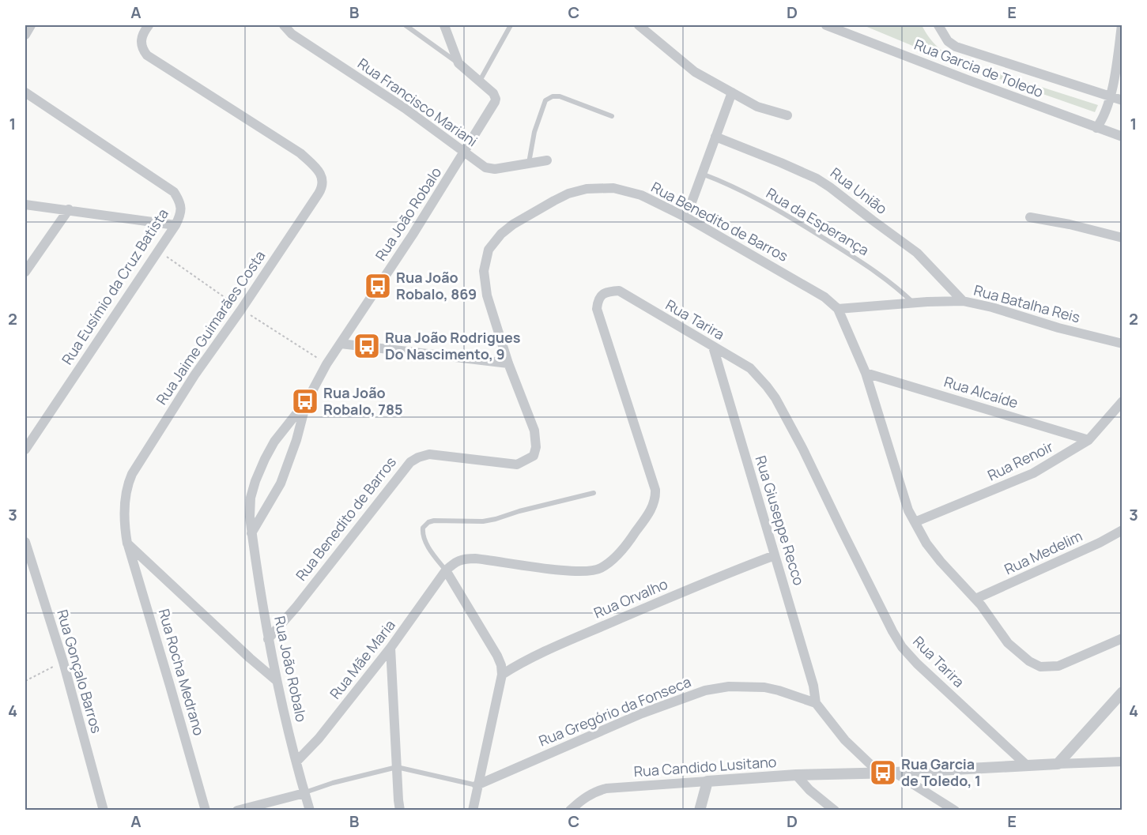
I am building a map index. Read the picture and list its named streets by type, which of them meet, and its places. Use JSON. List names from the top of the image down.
{
  "streets": {
    "street": [
      "Rua Garcia de Toledo",
      "Rua Francisco Mariani",
      "Rua União",
      "Rua João Robalo",
      "Rua Benedito de Barros",
      "Rua Eusímio da Cruz Batista",
      "Rua Batalha Reis",
      "Rua Tarira",
      "Rua Jaime Guimarães Costa",
      "Rua Alcaíde",
      "Rua Renoir",
      "Rua Giuseppe Recco",
      "Rua Medelim",
      "Rua Orvalho",
      "Rua Mãe Maria",
      "Rua Gonçalo Barros",
      "Rua Rocha Medrano",
      "Rua Gregório da Fonseca",
      "Rua Candido Lusitano"
    ],
    "lane": ["Rua da Esperança"]
  },
  "crossings": [
    ["Rua Francisco Mariani", "Rua João Robalo"],
    ["Rua União", "Rua Batalha Reis"],
    ["Rua João Robalo", "Rua Benedito de Barros"],
    ["Rua João Robalo", "Rua Mãe Maria"],
    ["Rua Benedito de Barros", "Rua Batalha Reis"],
    ["Rua Benedito de Barros", "Rua Alcaíde"],
    ["Rua Benedito de Barros", "Rua Renoir"],
    ["Rua Benedito de Barros", "Rua Medelim"],
    ["Rua da Esperança", "Rua Batalha Reis"],
    ["Rua Tarira", "Rua Giuseppe Recco"],
    ["Rua Tarira", "Rua Mãe Maria"],
    ["Rua Jaime Guimarães Costa", "Rua Rocha Medrano"],
    ["Rua Alcaíde", "Rua Renoir"],
    ["Rua Giuseppe Recco", "Rua Orvalho"],
    ["Rua Giuseppe Recco", "Rua Gregório da Fonseca"]
  ],
  "places": {
    "bus stop": [
      "Rua João Robalo, 869",
      "Rua João Rodrigues Do Nascimento, 9",
      "Rua João Robalo, 785",
      "Rua Garcia de Toledo, 1"
    ]
  },
  "grid": {
    "columns": [
      "A",
      "B",
      "C",
      "D",
      "E"
    ],
    "rows": [
      "1",
      "2",
      "3",
      "4"
    ]
  }
}
